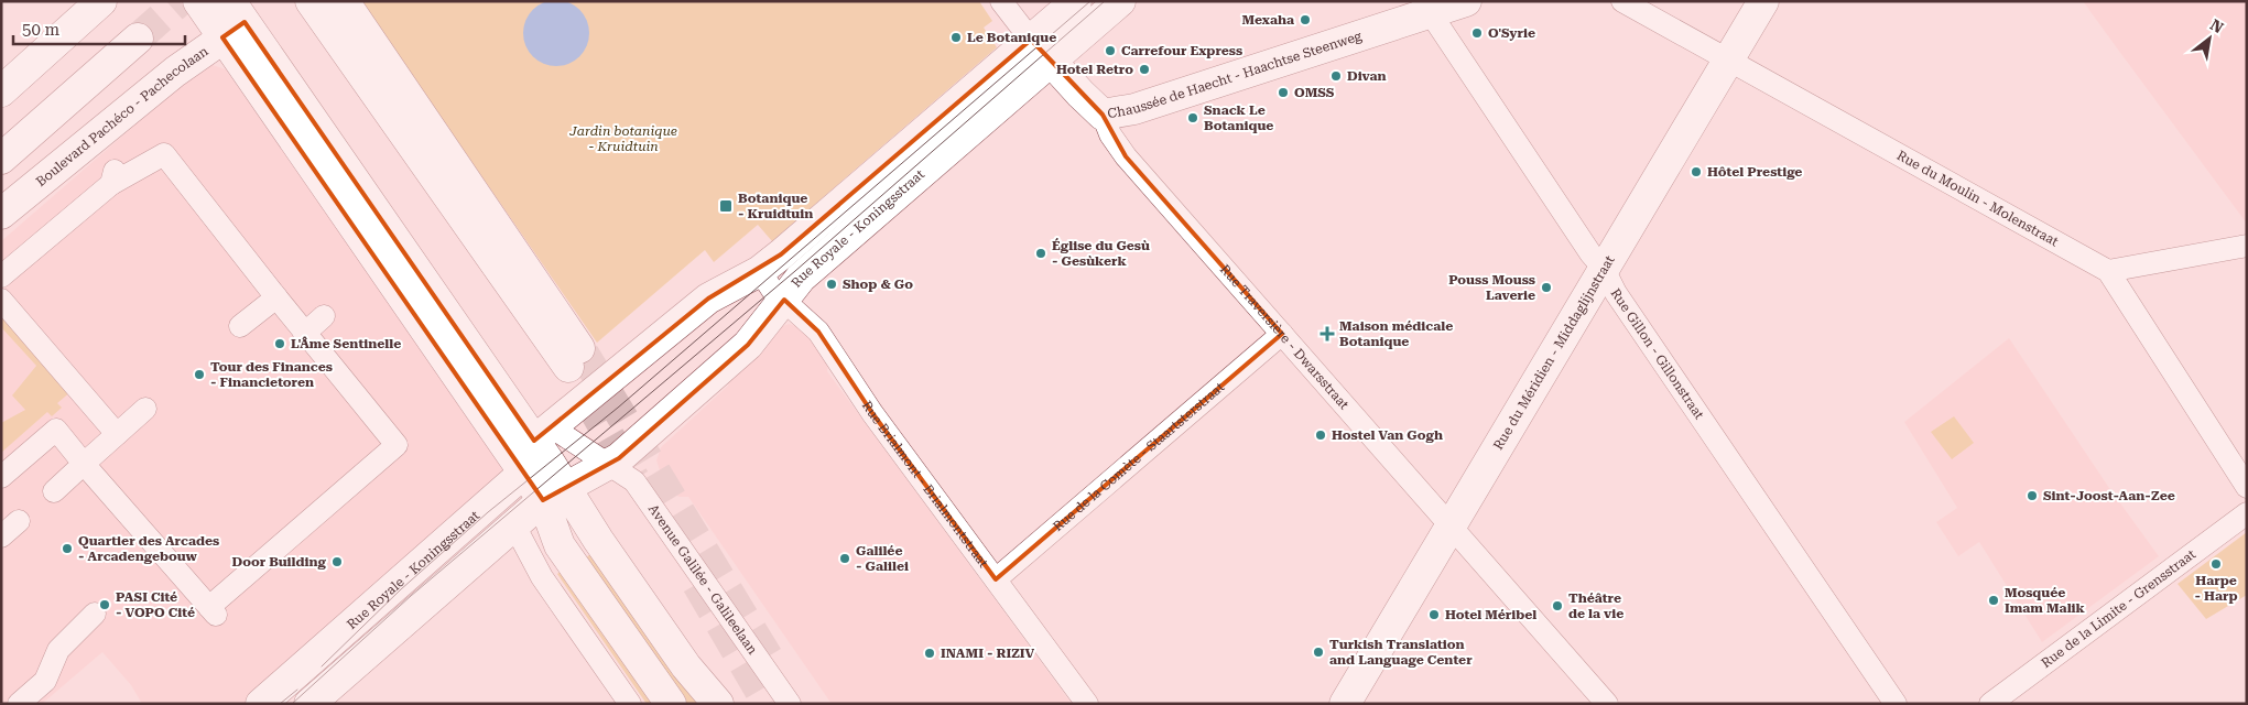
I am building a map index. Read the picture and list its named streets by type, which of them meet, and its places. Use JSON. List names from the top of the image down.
{
  "streets": {
    "main road": [
      "Chaussée de Haecht - Haachtse Steenweg",
      "Boulevard Pachéco - Pachecolaan",
      "Rue Royale - Koningsstraat",
      "Rue du Méridien - Middaglijnstraat"
    ],
    "street": [
      "Rue du Moulin - Molenstraat",
      "Rue Traversière - Dwarsstraat",
      "Rue Gillon - Gillonstraat",
      "Rue de la Comète - Staartsterstraat",
      "Rue Brialmont - Brialmontstraat",
      "Avenue Galilée - Galileelaan",
      "Rue de la Limite - Grensstraat"
    ]
  },
  "crossings": [
    ["Chaussée de Haecht - Haachtse Steenweg", "Rue Royale - Koningsstraat"],
    ["Chaussée de Haecht - Haachtse Steenweg", "Rue Traversière - Dwarsstraat"],
    ["Chaussée de Haecht - Haachtse Steenweg", "Rue Gillon - Gillonstraat"],
    ["Rue du Moulin - Molenstraat", "Rue du Méridien - Middaglijnstraat"],
    ["Rue Royale - Koningsstraat", "Rue Brialmont - Brialmontstraat"],
    ["Rue Royale - Koningsstraat", "Avenue Galilée - Galileelaan"],
    ["Rue Traversière - Dwarsstraat", "Rue du Méridien - Middaglijnstraat"],
    ["Rue Traversière - Dwarsstraat", "Rue de la Comète - Staartsterstraat"],
    ["Rue du Méridien - Middaglijnstraat", "Rue Gillon - Gillonstraat"],
    ["Rue de la Comète - Staartsterstraat", "Rue Brialmont - Brialmontstraat"]
  ],
  "parks": ["Jardin botanique - Kruidtuin"],
  "places": {
    "other": [
      "Mexaha",
      "O'Syrie",
      "Le Botanique",
      "Carrefour Express",
      "Hotel Retro",
      "Divan",
      "OMSS",
      "Snack Le Botanique",
      "Hôtel Prestige",
      "Église du Gesù - Gesùkerk",
      "Shop & Go",
      "Pouss Mouss Laverie",
      "L'Âme Sentinelle",
      "Tour des Finances - Financietoren",
      "Hostel Van Gogh",
      "Sint-Joost-Aan-Zee",
      "Quartier des Arcades - Arcadengebouw",
      "Galilée - Galilei",
      "Door Building",
      "Harpe - Harp",
      "Mosquée Imam Malik",
      "PASI Cité - VOPO Cité",
      "Théâtre de la vie",
      "Hotel Méribel",
      "Turkish Translation and Language Center",
      "INAMI - RIZIV"
    ],
    "transit": ["Botanique - Kruidtuin"],
    "health": ["Maison médicale Botanique"]
  },
  "scale_bar": "50 m",
  "north": "top right"
}
